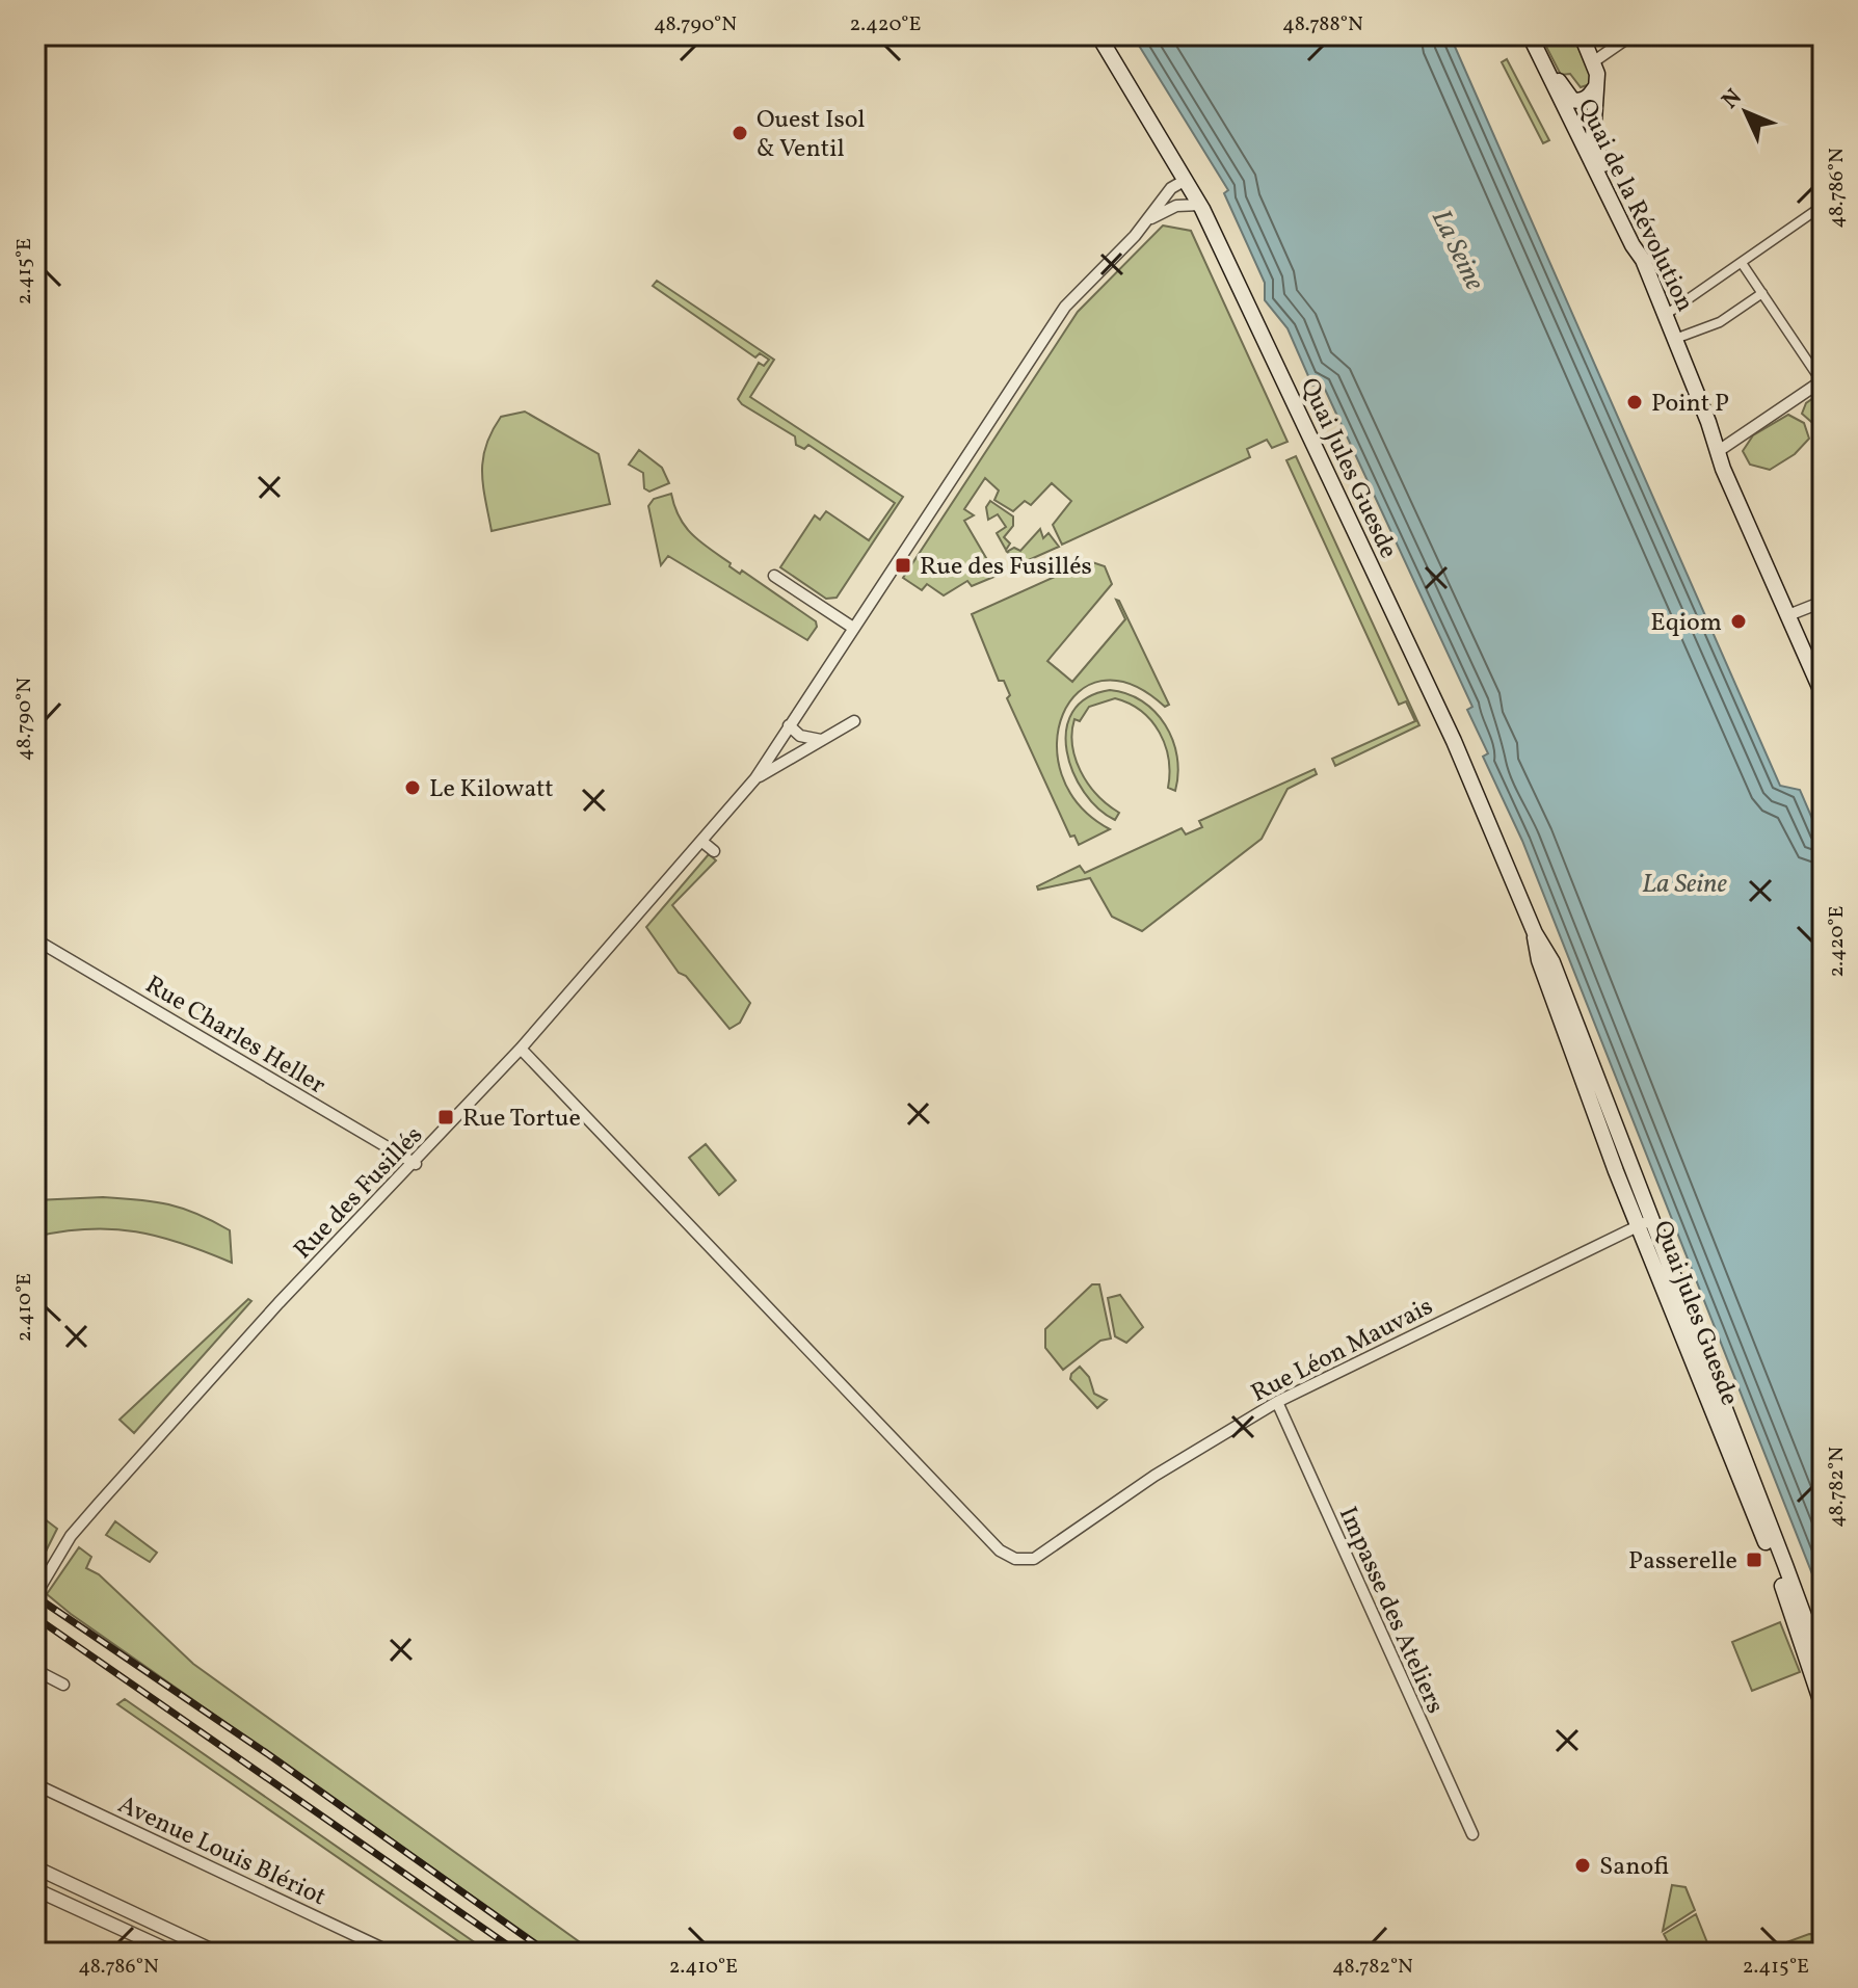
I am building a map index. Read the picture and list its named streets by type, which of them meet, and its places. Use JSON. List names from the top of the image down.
{
  "streets": {
    "main road": ["Quai de la Révolution", "Quai Jules Guesde"],
    "street": [
      "Rue Charles Heller",
      "Rue des Fusillés",
      "Rue Léon Mauvais",
      "Impasse des Ateliers",
      "Avenue Louis Blériot"
    ]
  },
  "crossings": [
    ["Quai Jules Guesde", "Rue des Fusillés"],
    ["Quai Jules Guesde", "Rue Léon Mauvais"],
    ["Rue Charles Heller", "Rue des Fusillés"],
    ["Rue des Fusillés", "Rue Léon Mauvais"],
    ["Rue Léon Mauvais", "Impasse des Ateliers"]
  ],
  "water": ["La Seine"],
  "places": {
    "other": [
      "Ouest Isol & Ventil",
      "Point P",
      "Eqiom",
      "Le Kilowatt",
      "Sanofi"
    ],
    "transit": ["Rue des Fusillés", "Rue Tortue", "Passerelle"]
  },
  "north": "top left",
  "coordinates": [
    "48.790°N",
    "2.420°E",
    "48.788°N",
    "48.786°N",
    "2.415°E",
    "2.410°E",
    "48.782°N"
  ]
}
